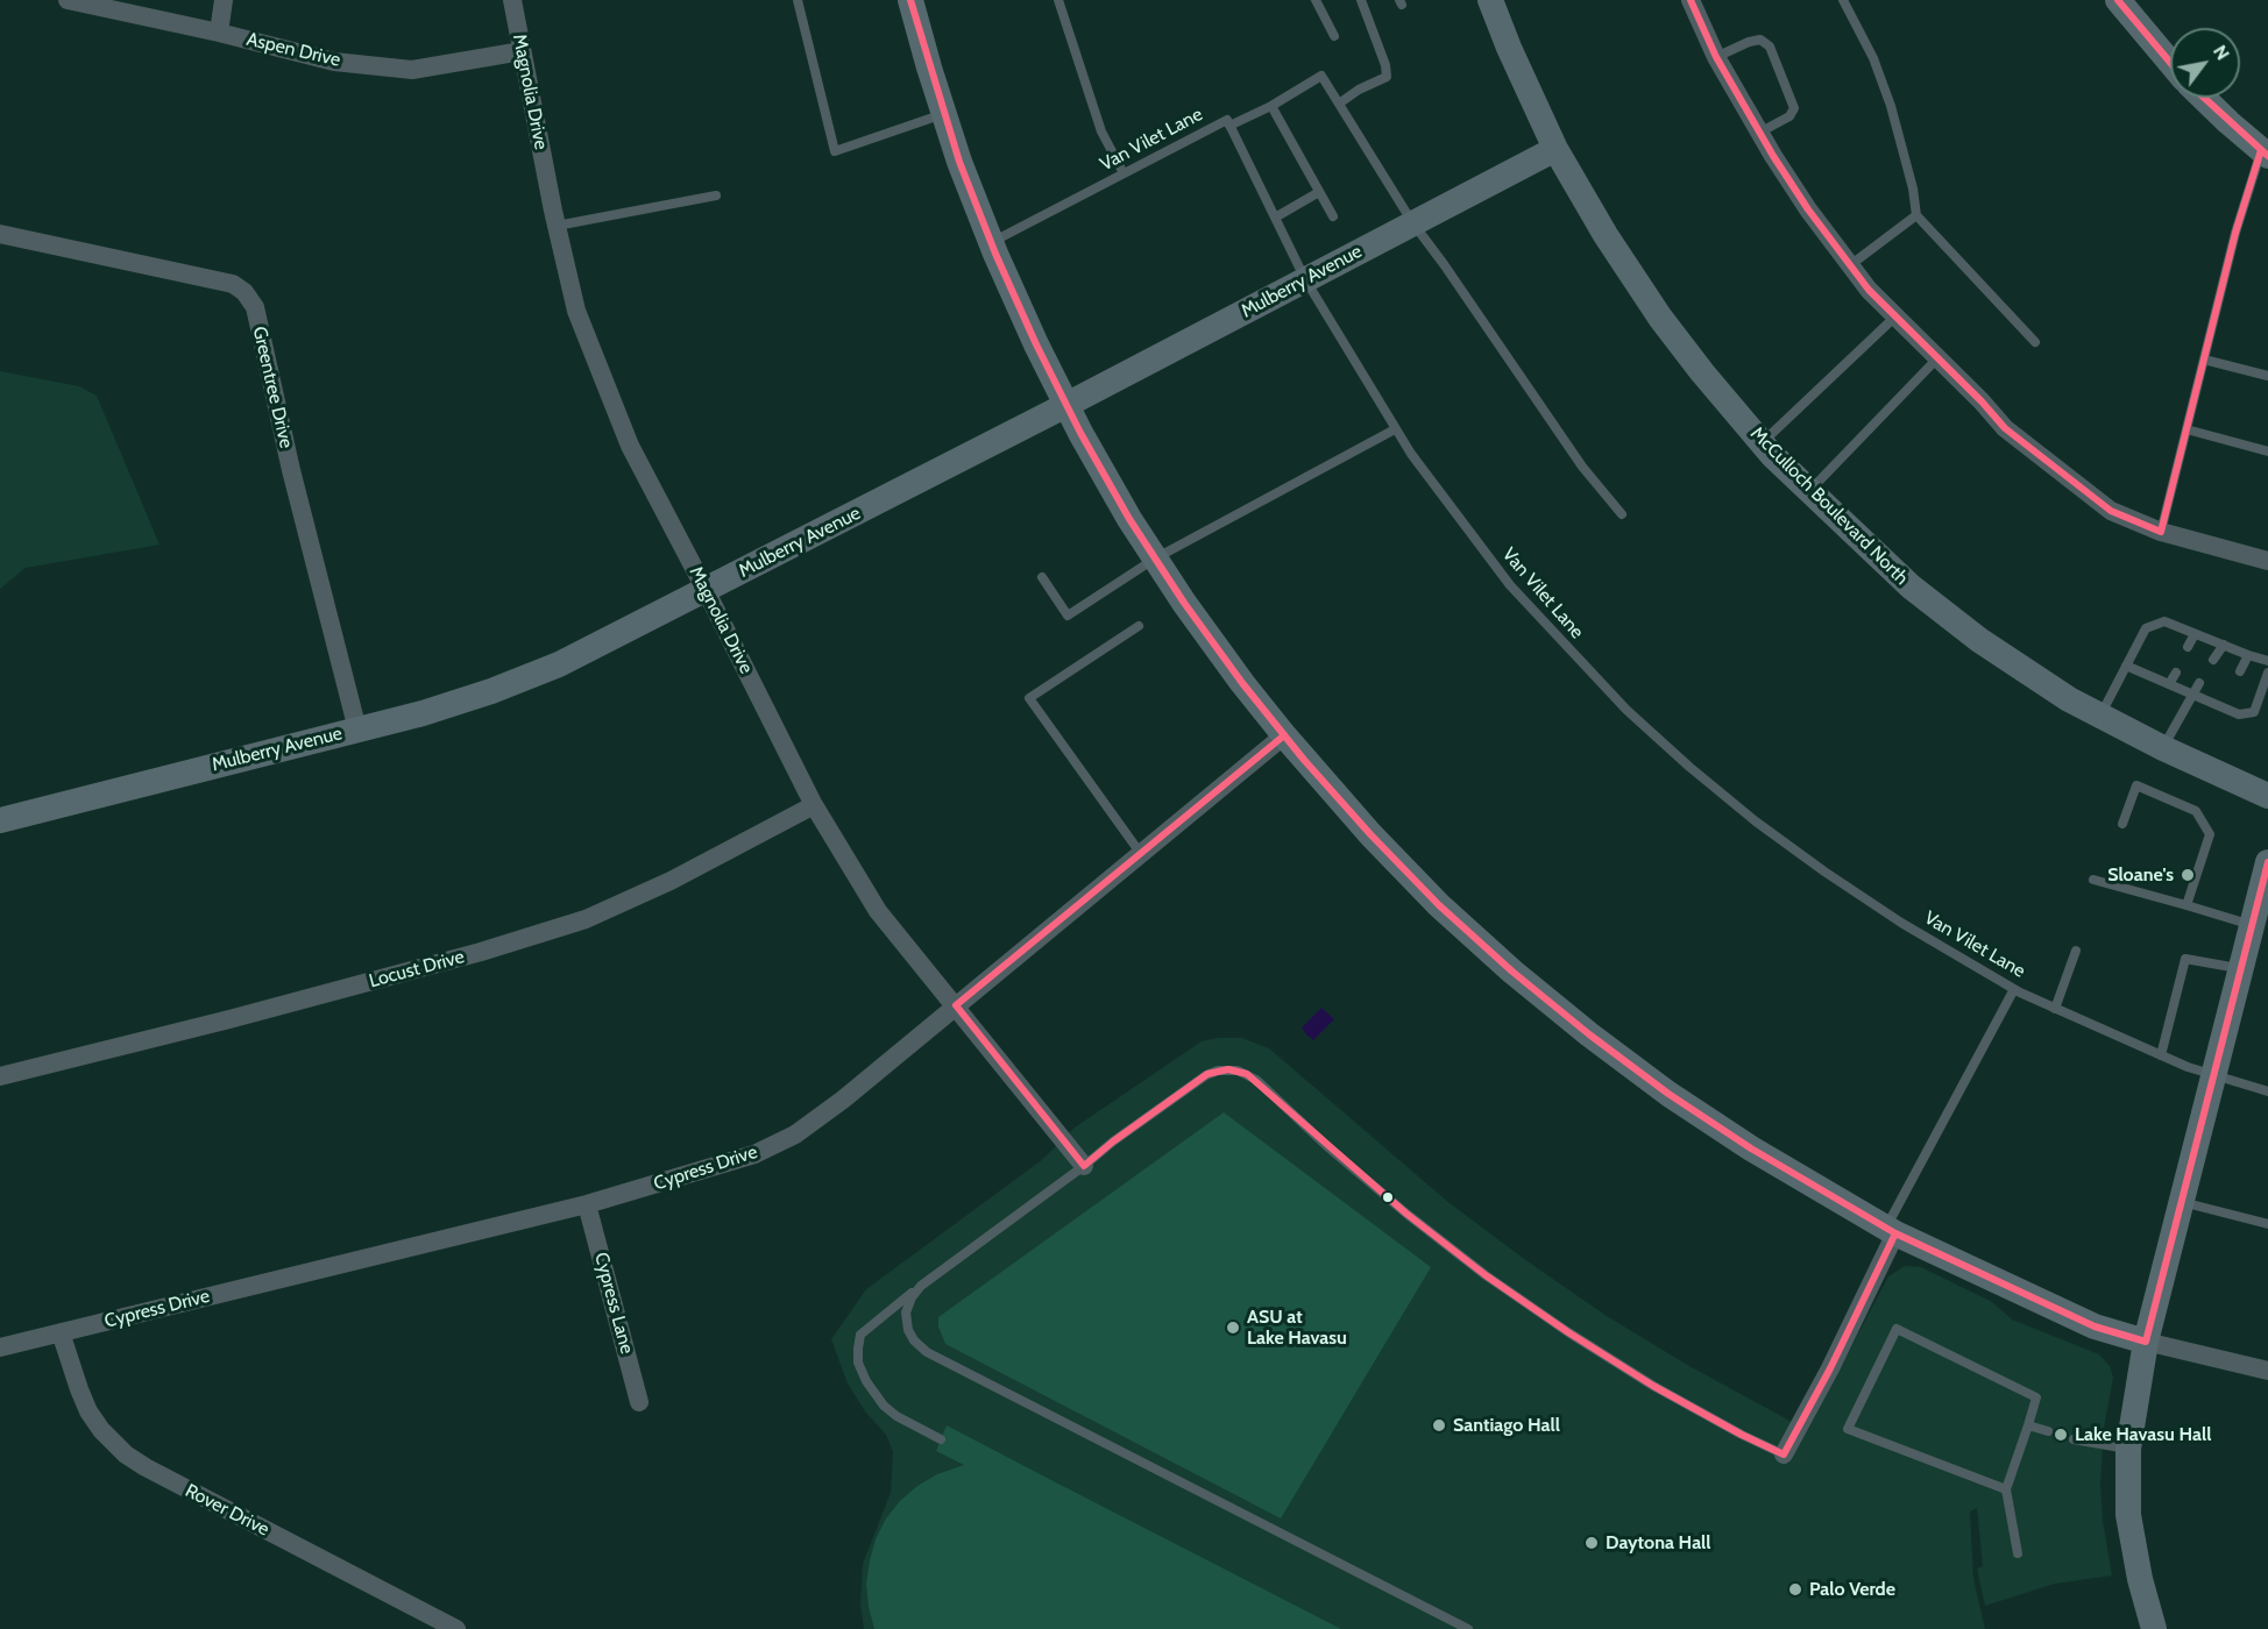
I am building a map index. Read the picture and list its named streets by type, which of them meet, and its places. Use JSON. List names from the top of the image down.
{
  "streets": {
    "street": [
      "Aspen Drive",
      "Magnolia Drive",
      "Mulberry Avenue",
      "Greentree Drive",
      "McCulloch Boulevard North",
      "Locust Drive",
      "Cypress Drive",
      "Cypress Lane",
      "Rover Drive"
    ],
    "lane": ["Van Vilet Lane"]
  },
  "crossings": [
    ["Aspen Drive", "Magnolia Drive"],
    ["Magnolia Drive", "Mulberry Avenue"],
    ["Magnolia Drive", "Locust Drive"],
    ["Magnolia Drive", "Cypress Drive"],
    ["Van Vilet Lane", "Mulberry Avenue"],
    ["Mulberry Avenue", "Greentree Drive"],
    ["Mulberry Avenue", "McCulloch Boulevard North"],
    ["Cypress Drive", "Cypress Lane"],
    ["Cypress Drive", "Rover Drive"]
  ],
  "places": [
    "Sloane's",
    "ASU at Lake Havasu",
    "Santiago Hall",
    "Lake Havasu Hall",
    "Daytona Hall",
    "Palo Verde"
  ],
  "north": "top right"
}
